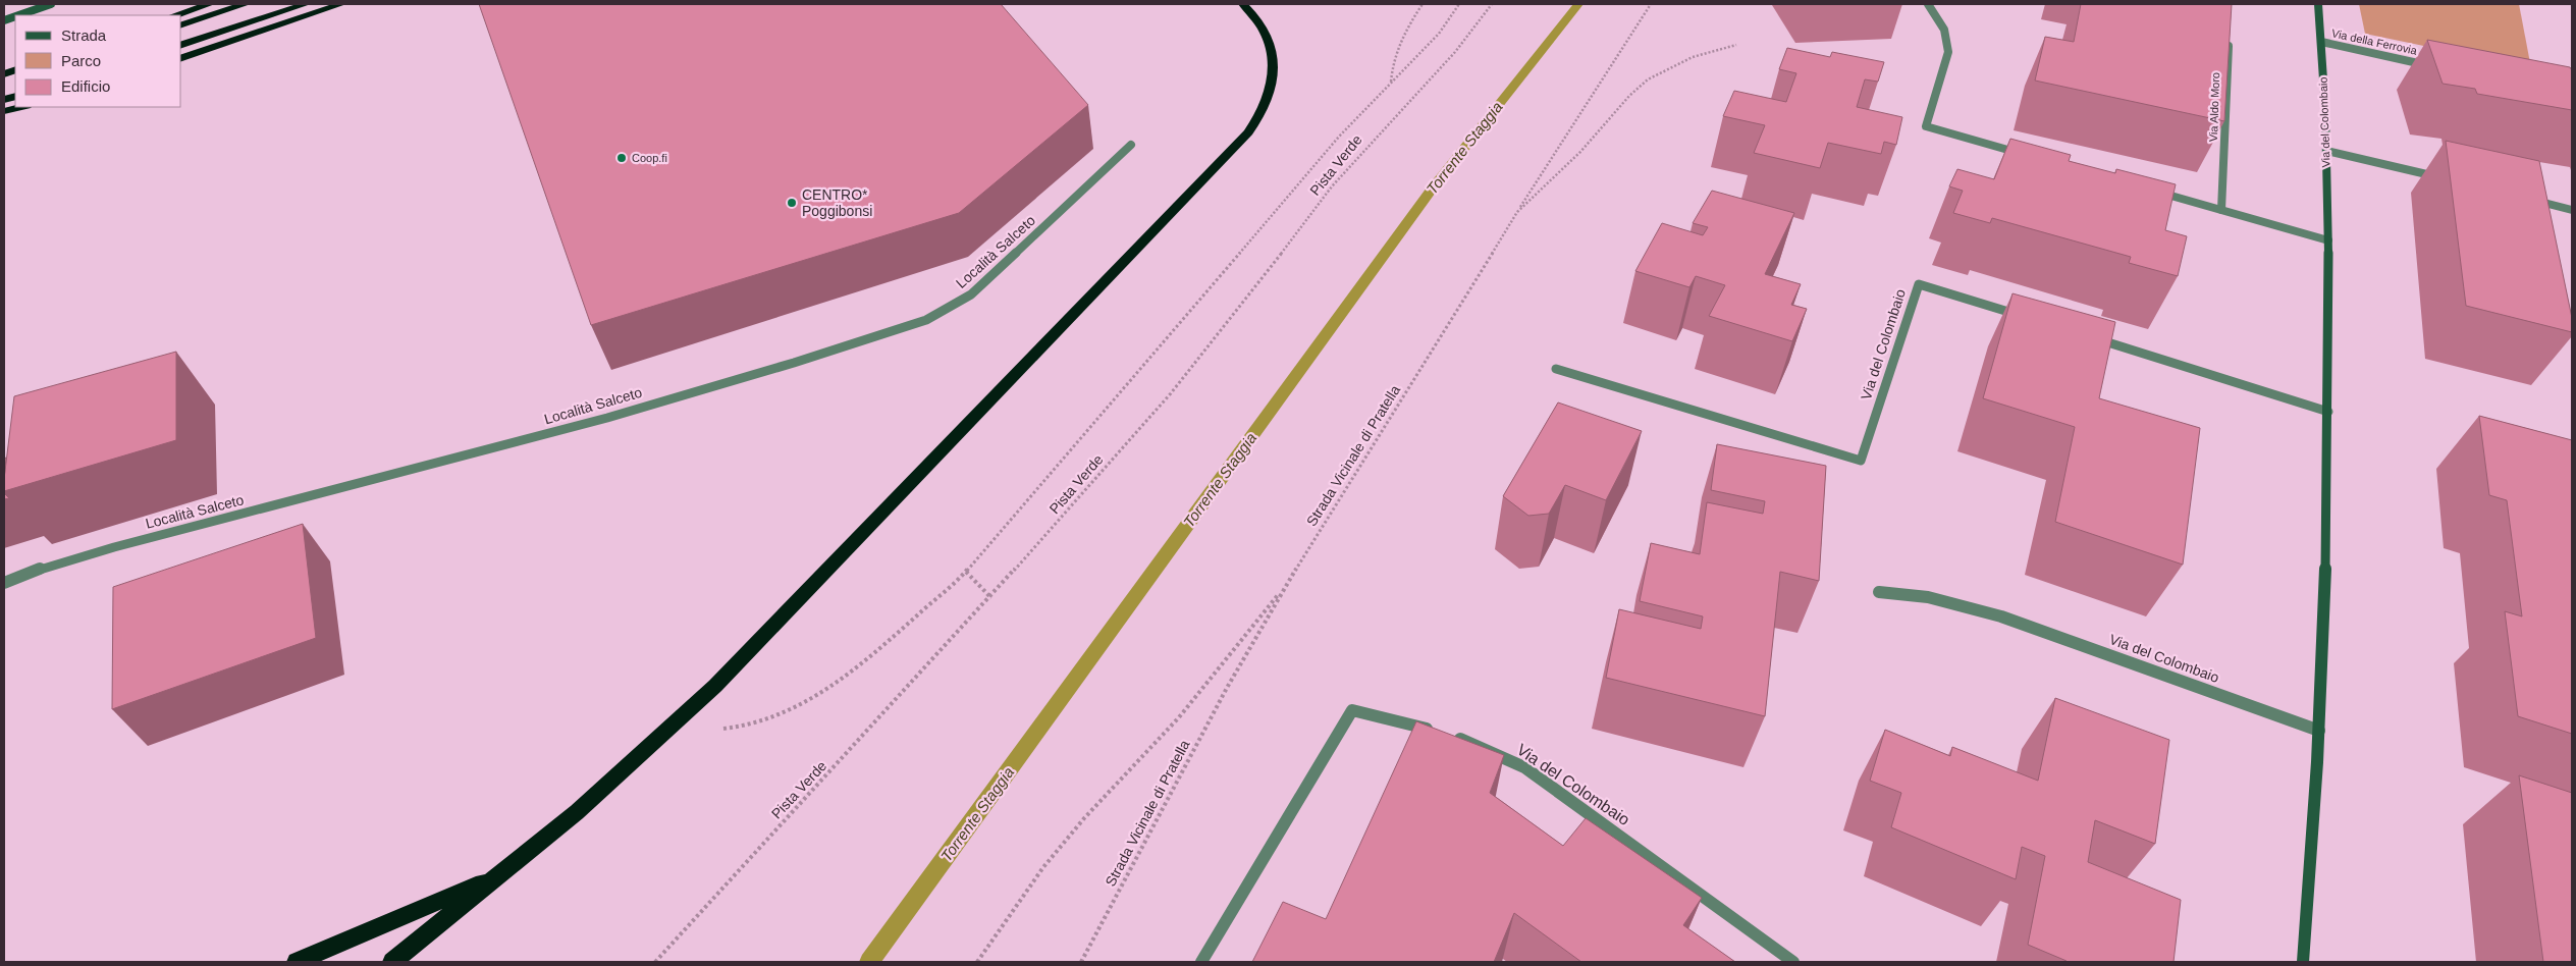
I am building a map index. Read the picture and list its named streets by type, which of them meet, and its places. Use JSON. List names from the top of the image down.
{
  "streets": {
    "main road": ["Via del Colombaio"],
    "street": ["Via della Ferrovia", "Via Aldo Moro", "Località Salceto"],
    "path": ["Pista Verde", "Strada Vicinale di Pratella"]
  },
  "crossings": [
    ["Via della Ferrovia", "Via del Colombaio"]
  ],
  "water": ["Torrente Staggia"],
  "places": ["Coop.fi", "CENTRO* Poggibonsi"],
  "legend": ["Strada", "Parco", "Edificio"]
}
